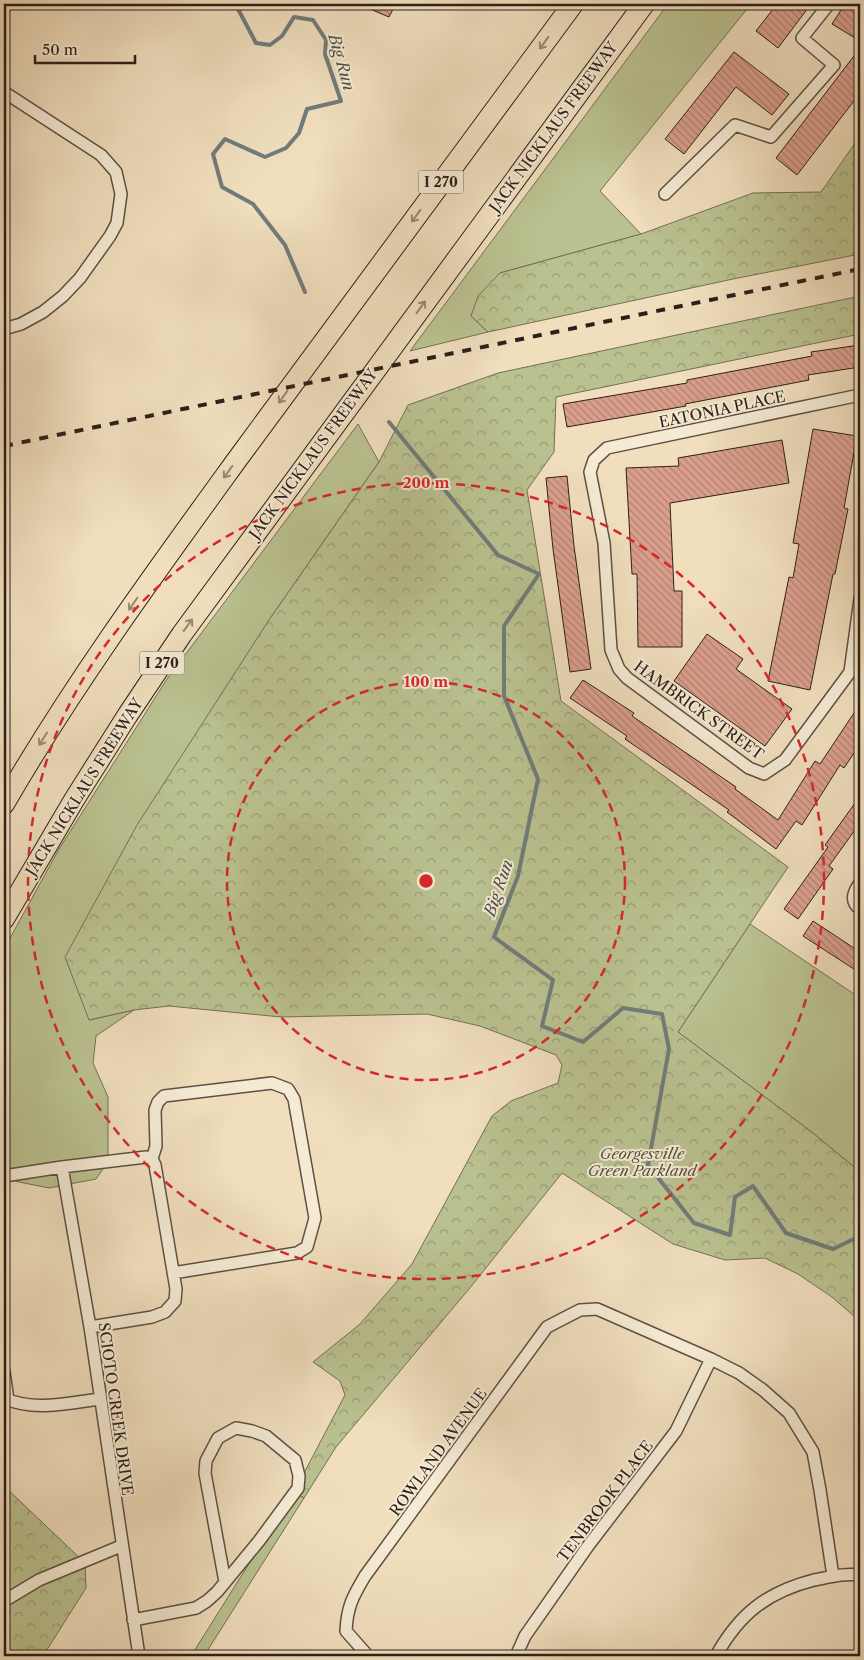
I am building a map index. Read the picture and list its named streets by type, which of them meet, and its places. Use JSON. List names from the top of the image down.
{
  "streets": {
    "highway": ["JACK NICKLAUS FREEWAY", "I 270"],
    "street": [
      "EATONIA PLACE",
      "HAMBRICK STREET",
      "SCIOTO CREEK DRIVE",
      "ROWLAND AVENUE",
      "TENBROOK PLACE"
    ]
  },
  "crossings": [
    ["EATONIA PLACE", "HAMBRICK STREET"],
    ["ROWLAND AVENUE", "TENBROOK PLACE"]
  ],
  "water": ["Big Run"],
  "parks": ["Georgesville Green Parkland"],
  "scale_bar": "50 m",
  "rings": ["200 m", "100 m"]
}
